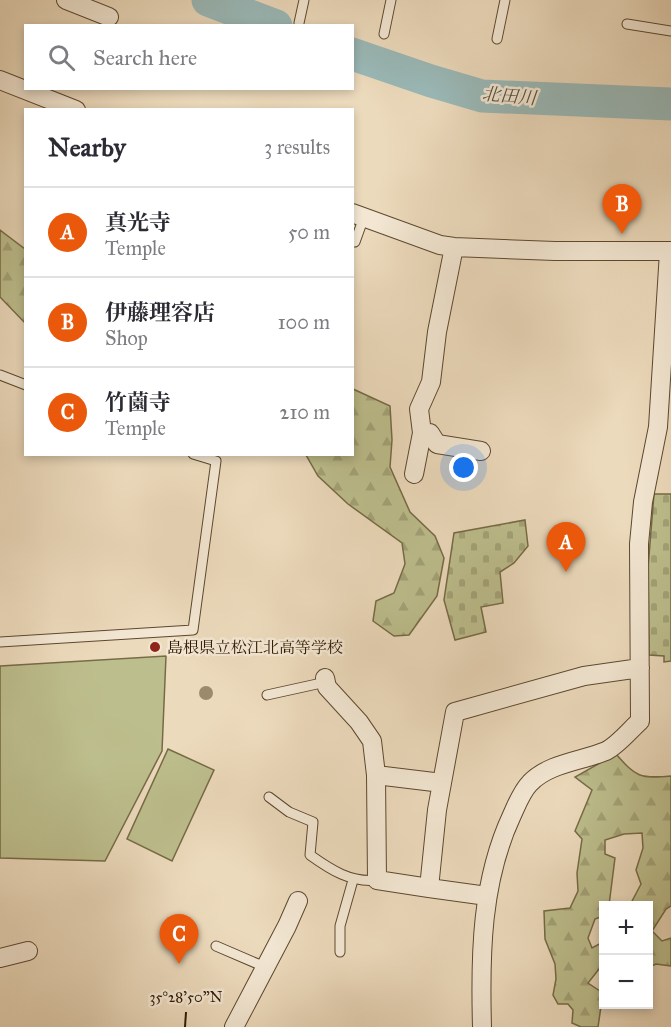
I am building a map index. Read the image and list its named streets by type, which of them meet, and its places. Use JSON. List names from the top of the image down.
{
  "water": ["北田川"],
  "places": ["島根県立松江北高等学校"],
  "page": {
    "search": "Search here",
    "heading": ["Nearby", "3 results"],
    "pins": ["B", "A", "C"],
    "list": [
      {
        "mark": "A",
        "name": "真光寺",
        "note": "Temple",
        "value": "50 m"
      },
      {
        "mark": "B",
        "name": "伊藤理容店",
        "note": "Shop",
        "value": "100 m"
      },
      {
        "mark": "C",
        "name": "竹薗寺",
        "note": "Temple",
        "value": "210 m"
      }
    ],
    "map_buttons": ["+", "−"]
  },
  "coordinates": ["35°28'50\"N"]
}
